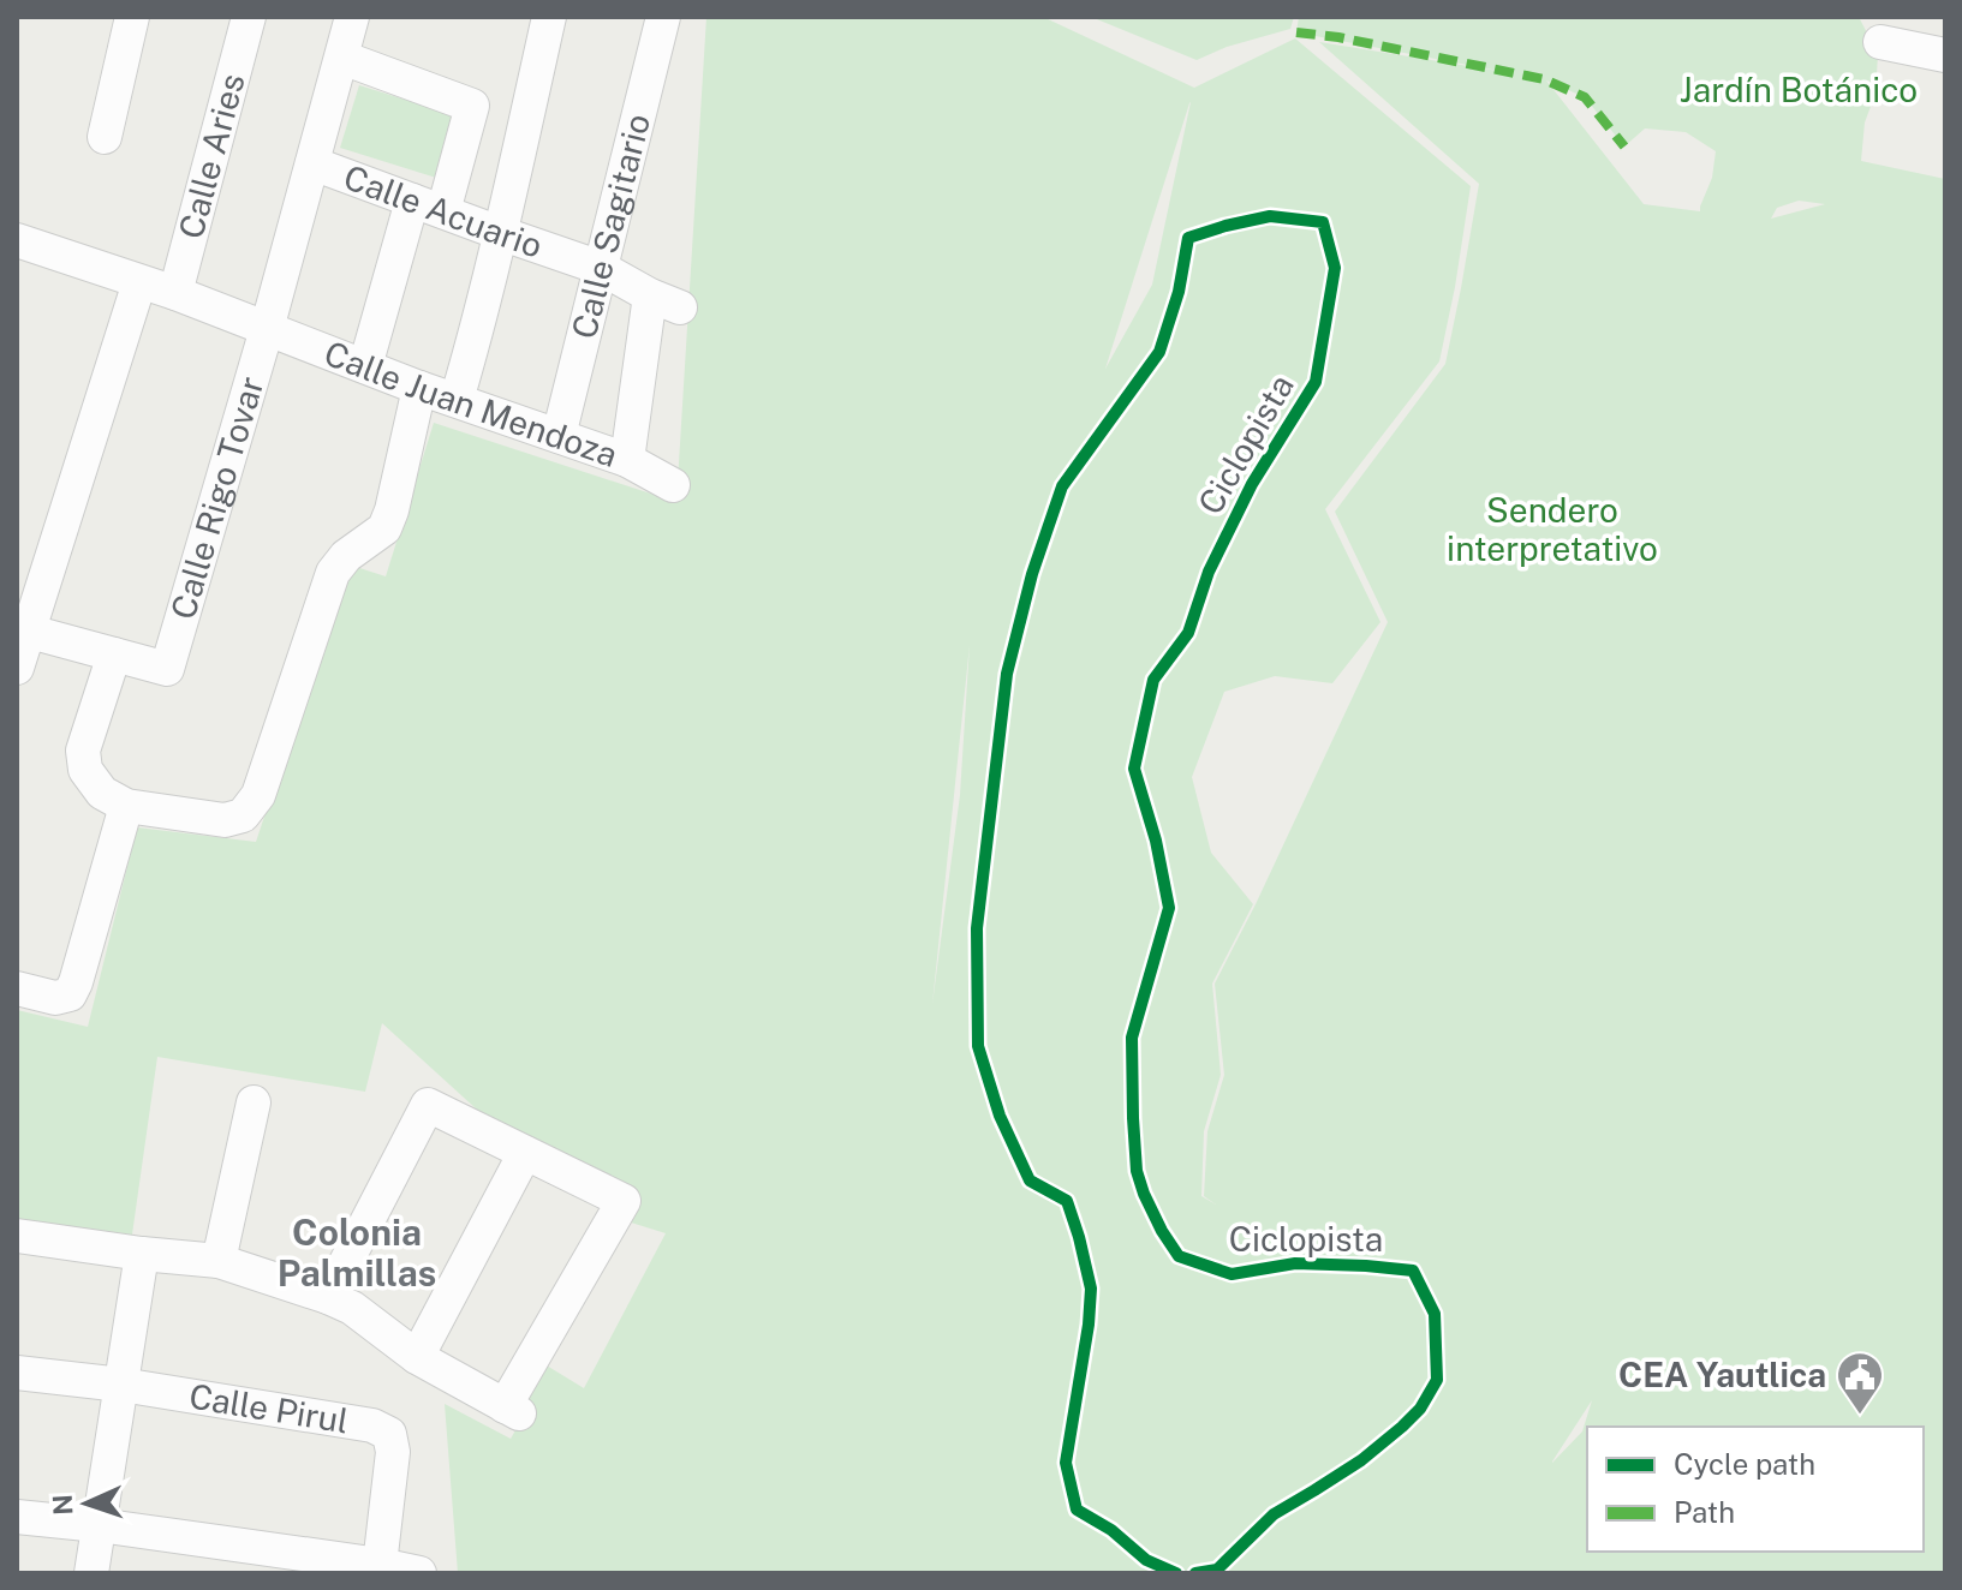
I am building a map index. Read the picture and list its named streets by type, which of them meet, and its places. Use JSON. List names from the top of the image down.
{
  "streets": {
    "street": [
      "Calle Aries",
      "Calle Acuario",
      "Calle Sagitario",
      "Calle Juan Mendoza",
      "Calle Rigo Tovar",
      "Calle Pirul"
    ],
    "cycle path": ["Ciclopista"]
  },
  "crossings": [
    ["Calle Aries", "Calle Juan Mendoza"],
    ["Calle Acuario", "Calle Sagitario"],
    ["Calle Acuario", "Calle Juan Mendoza"],
    ["Calle Acuario", "Calle Rigo Tovar"],
    ["Calle Sagitario", "Calle Juan Mendoza"],
    ["Calle Juan Mendoza", "Calle Rigo Tovar"]
  ],
  "districts": ["Colonia Palmillas"],
  "parks": ["Jardín Botánico", "Sendero interpretativo"],
  "places": {
    "public building": ["CEA Yautlica"]
  },
  "legend": ["Cycle path", "Path"],
  "north": "left"
}
